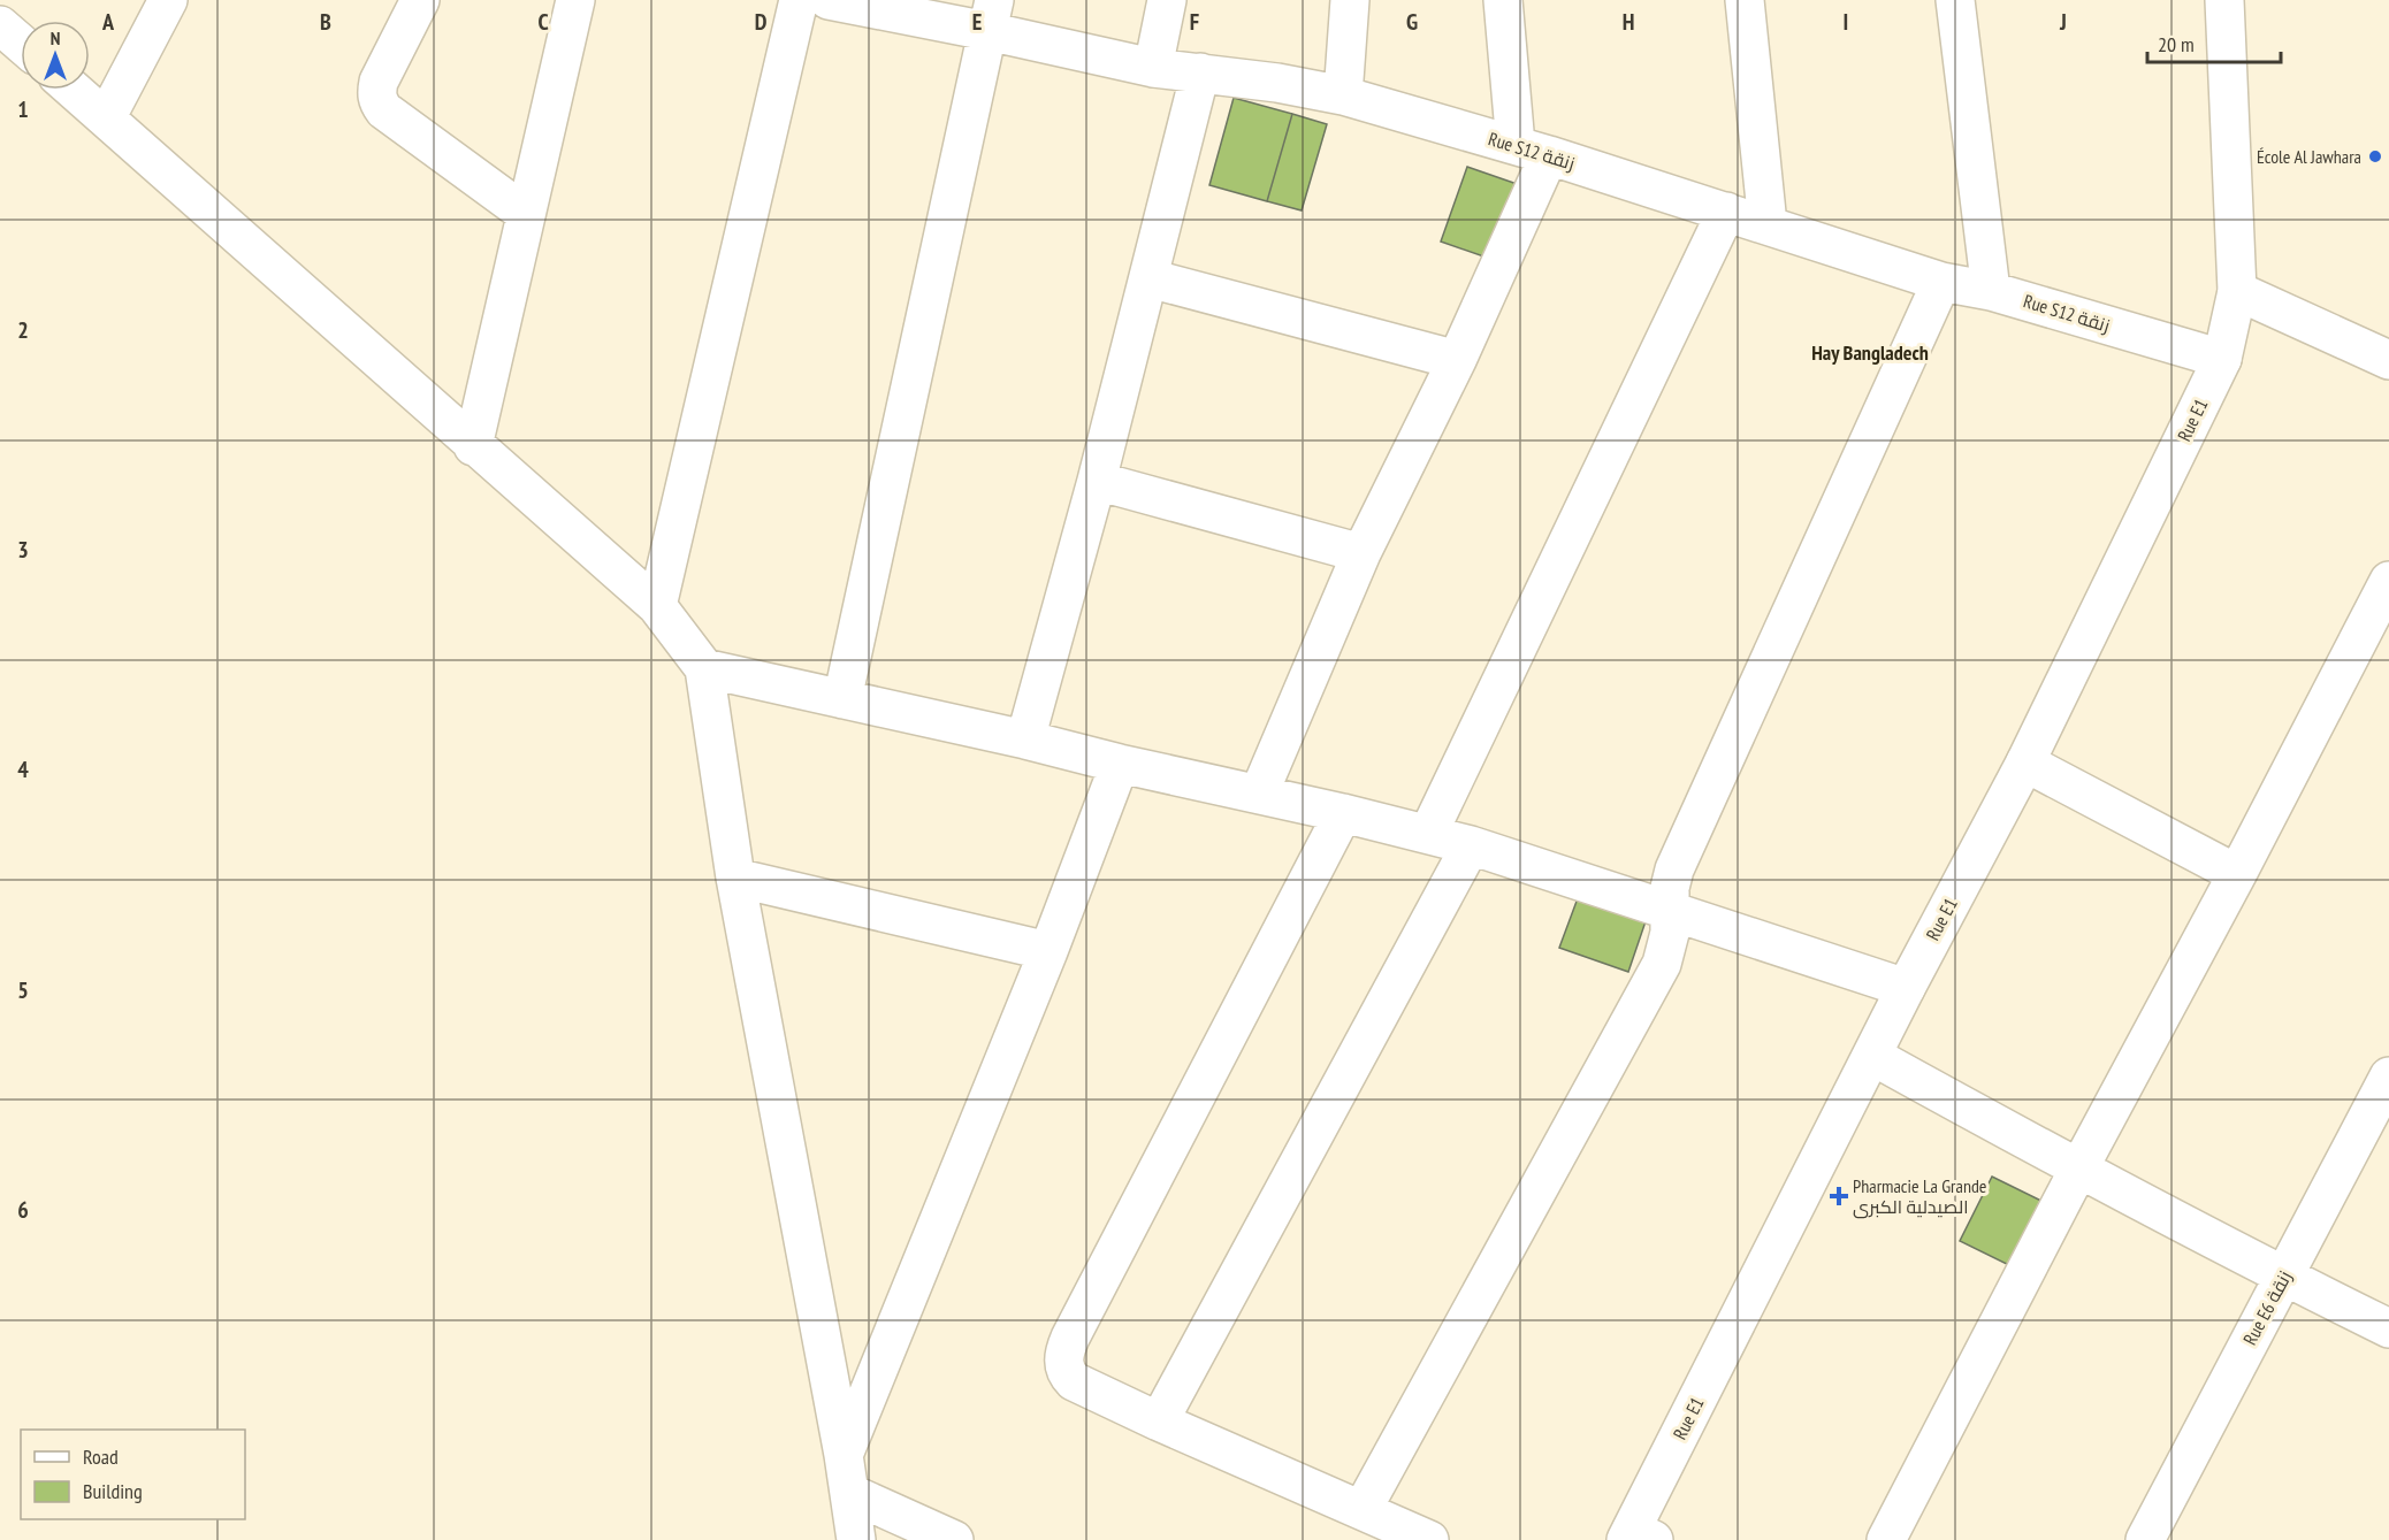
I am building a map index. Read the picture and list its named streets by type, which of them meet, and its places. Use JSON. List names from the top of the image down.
{
  "streets": {
    "street": ["Rue S12 زنقة", "Rue E1", "Rue E6 زنقة"]
  },
  "crossings": [
    ["Rue S12 زنقة", "Rue E1"]
  ],
  "districts": ["Hay Bangladech"],
  "places": {
    "other": ["École Al Jawhara"],
    "health": ["Pharmacie La Grande الصيدلية الكبرى"]
  },
  "legend": ["Road", "Building"],
  "scale_bar": "20 m",
  "north": "top",
  "grid": {
    "columns": [
      "A",
      "B",
      "C",
      "D",
      "E",
      "F",
      "G",
      "H",
      "I",
      "J"
    ],
    "rows": [
      "1",
      "2",
      "3",
      "4",
      "5",
      "6"
    ]
  }
}
